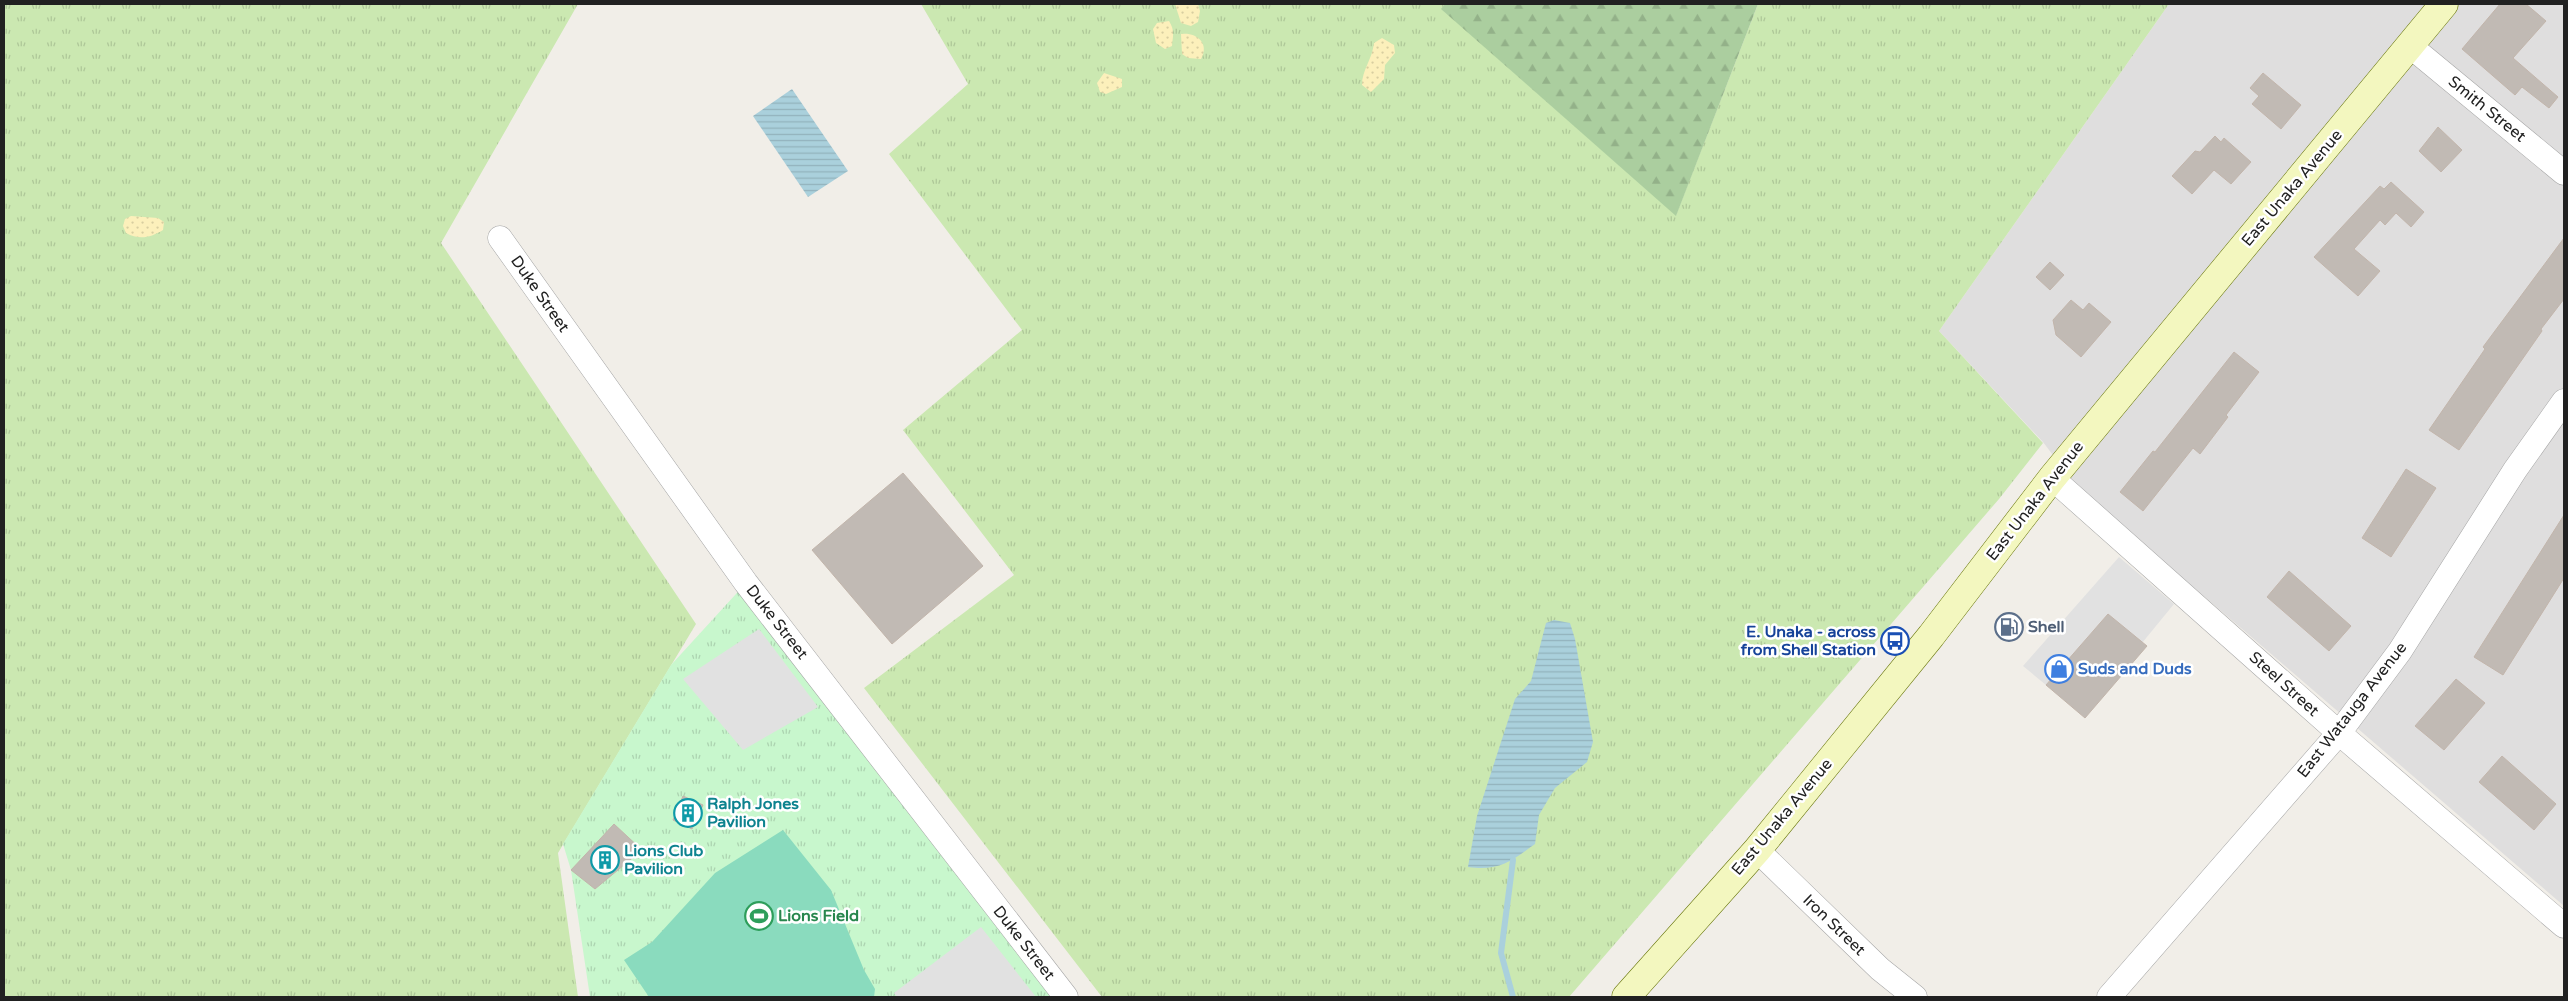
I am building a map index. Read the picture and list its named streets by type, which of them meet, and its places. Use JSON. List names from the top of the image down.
{
  "streets": {
    "main road": ["East Unaka Avenue"],
    "street": [
      "Smith Street",
      "Duke Street",
      "Steel Street",
      "East Watauga Avenue",
      "Iron Street"
    ]
  },
  "crossings": [
    ["Smith Street", "East Unaka Avenue"],
    ["East Unaka Avenue", "Steel Street"],
    ["East Unaka Avenue", "Iron Street"],
    ["Steel Street", "East Watauga Avenue"]
  ],
  "places": {
    "fuel station": ["Shell"],
    "bus stop": ["E. Unaka - across from Shell Station"],
    "shop": ["Suds and Duds"],
    "building": ["Ralph Jones Pavilion", "Lions Club Pavilion"],
    "sports": ["Lions Field"]
  }
}
